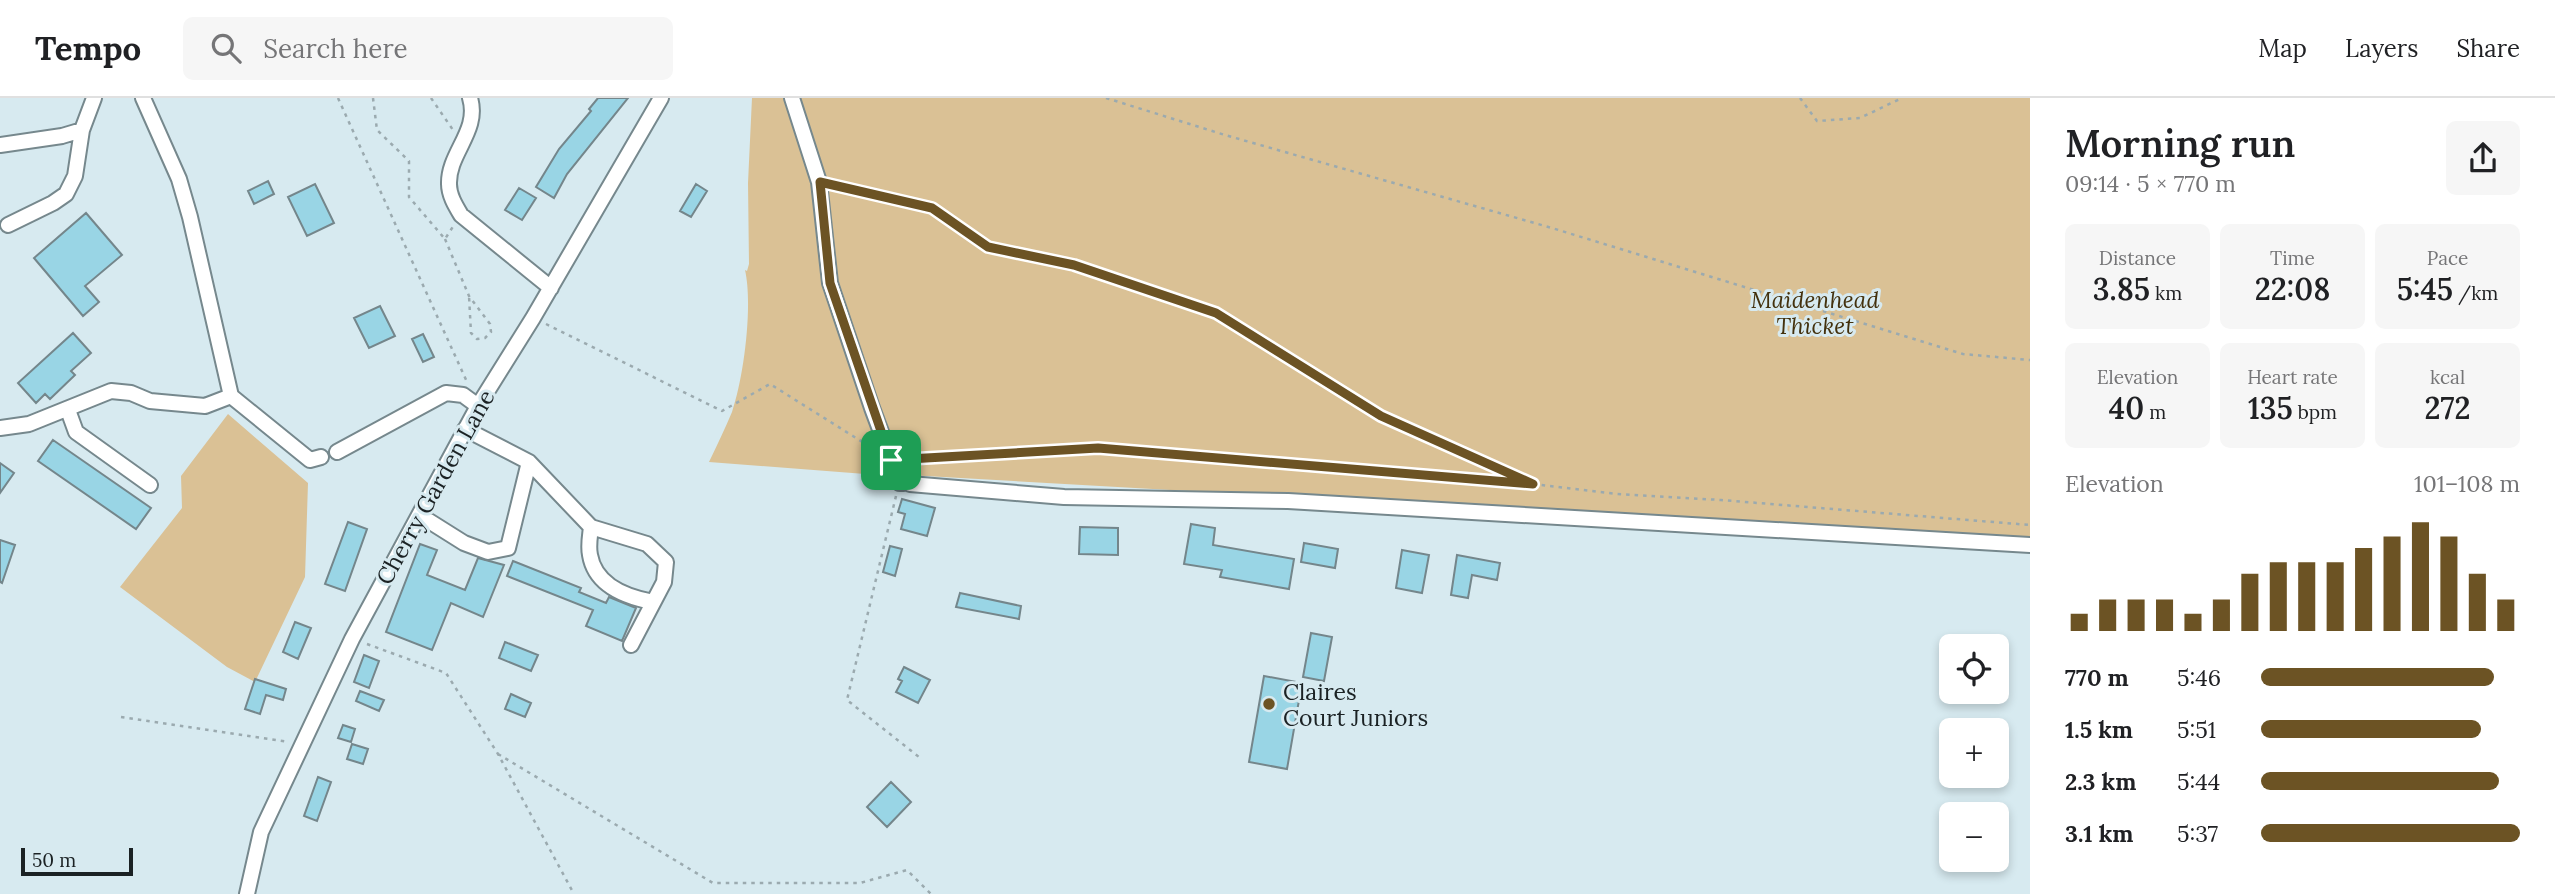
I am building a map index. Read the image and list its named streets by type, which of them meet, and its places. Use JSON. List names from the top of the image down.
{
  "streets": {
    "street": ["Cherry Garden Lane"]
  },
  "parks": ["Maidenhead Thicket"],
  "places": ["Claires Court Juniors"],
  "scale_bar": "50 m",
  "page": {
    "header": "Tempo",
    "search": "Search here",
    "nav": ["Map", "Layers", "Share"],
    "heading": ["Morning run", "09:14 · 5 × 770 m"],
    "stats": [
      ["Distance", "3.85 km"],
      ["Time", "22:08"],
      ["Pace", "5:45 /km"],
      ["Elevation", "40 m"],
      ["Heart rate", "135 bpm"],
      ["kcal", "272"]
    ],
    "chart": ["Elevation", "101–108 m"],
    "map_buttons": ["+", "−"],
    "list": [
      {
        "name": "770 m",
        "note": "5:46"
      },
      {
        "name": "1.5 km",
        "note": "5:51"
      },
      {
        "name": "2.3 km",
        "note": "5:44"
      },
      {
        "name": "3.1 km",
        "note": "5:37"
      }
    ],
    "scale": "50 m"
  }
}
